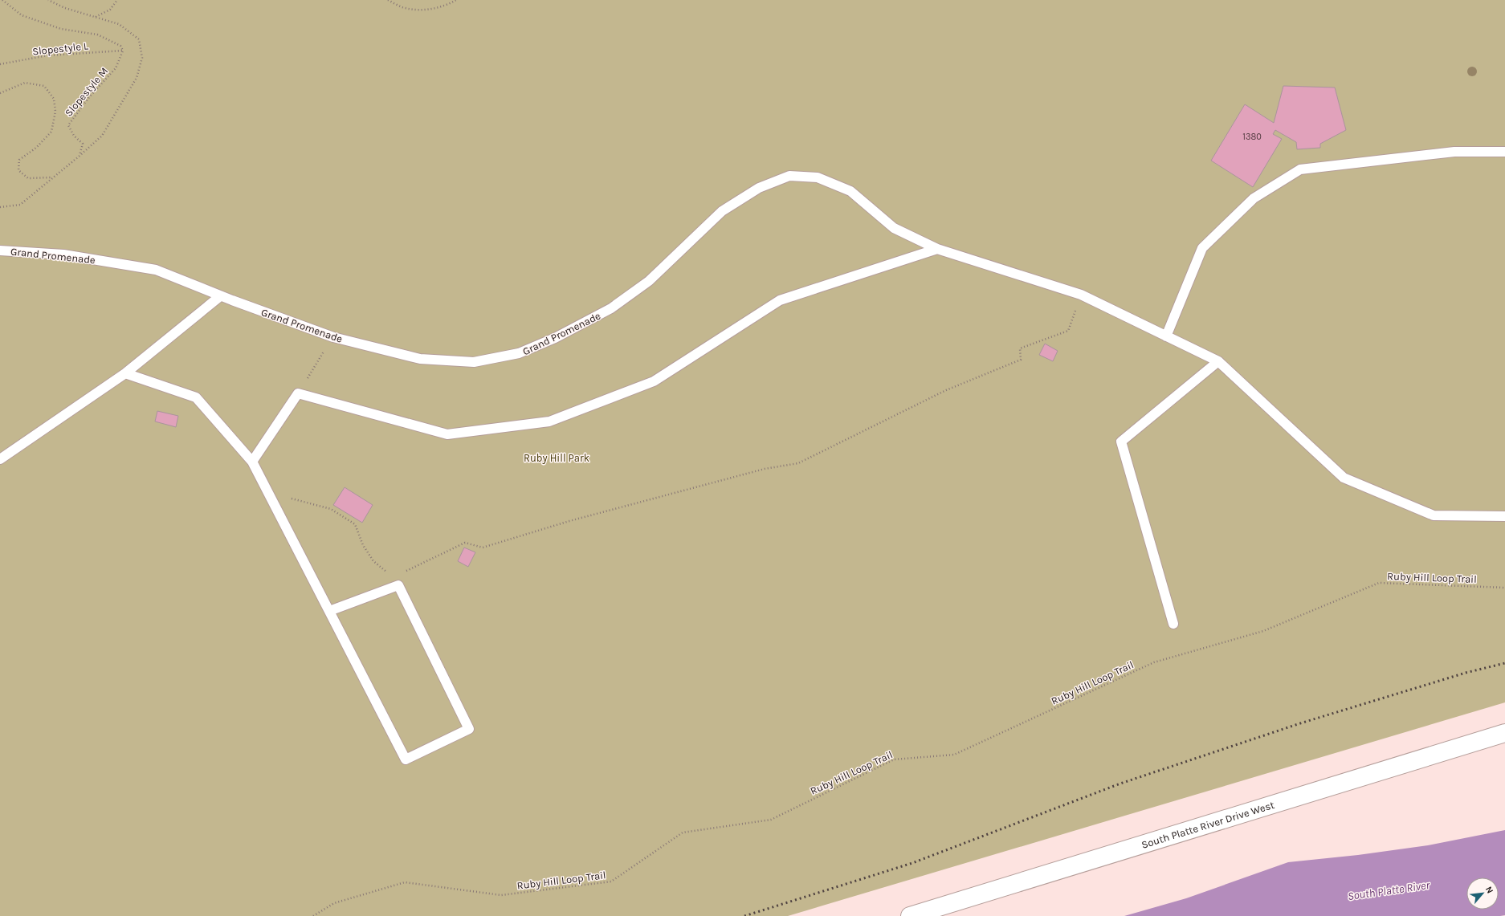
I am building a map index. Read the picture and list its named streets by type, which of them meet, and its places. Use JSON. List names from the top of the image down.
{
  "streets": {
    "street": ["South Platte River Drive West"],
    "lane": ["Grand Promenade"],
    "path": ["Slopestyle L", "Slopestyle M", "Ruby Hill Loop Trail"]
  },
  "crossings": [
    ["Slopestyle L", "Slopestyle M"]
  ],
  "water": ["South Platte River"],
  "parks": ["Ruby Hill Park"],
  "house_numbers": ["1380"],
  "north": "top right"
}
